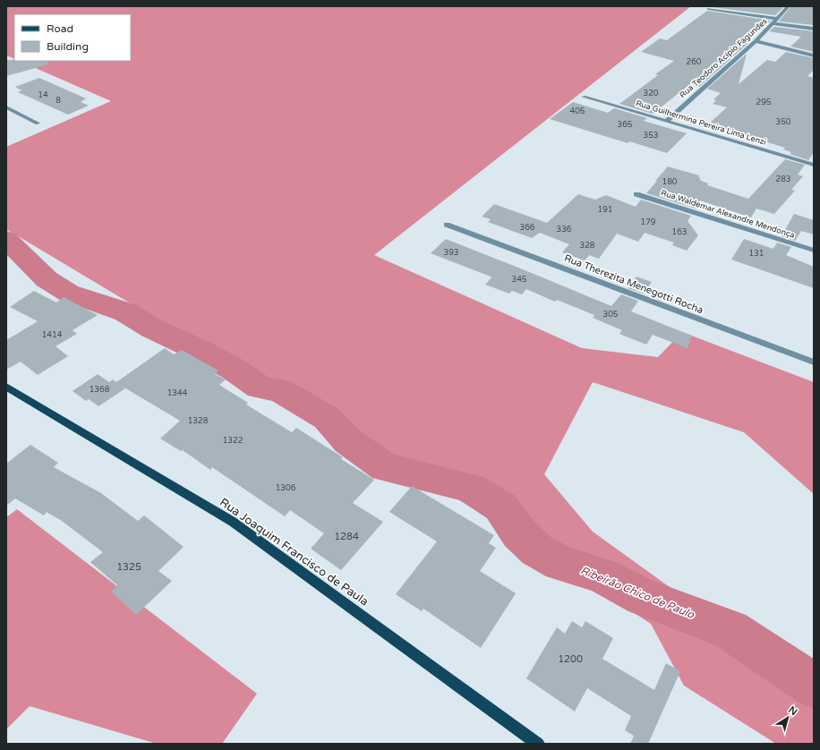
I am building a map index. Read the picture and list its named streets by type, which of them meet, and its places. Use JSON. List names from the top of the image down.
{
  "streets": {
    "main road": ["Rua Joaquim Francisco de Paula"],
    "street": [
      "Rua Teodoro Acípio Fagundes",
      "Rua Guilhermina Pereira Lima Lenzi",
      "Rua Waldemar Alexandre Mendonça",
      "Rua Therezita Menegotti Rocha"
    ]
  },
  "crossings": [
    ["Rua Teodoro Acípio Fagundes", "Rua Guilhermina Pereira Lima Lenzi"]
  ],
  "water": ["Ribeirão Chico de Paulo"],
  "house_numbers": [
    "260",
    "320",
    "14",
    "8",
    "295",
    "405",
    "350",
    "365",
    "353",
    "283",
    "180",
    "191",
    "179",
    "366",
    "336",
    "163",
    "328",
    "393",
    "131",
    "345",
    "305",
    "1414",
    "1368",
    "1344",
    "1328",
    "1322",
    "1306",
    "1284",
    "1325",
    "1200"
  ],
  "legend": ["Road", "Building"],
  "north": "top right"
}
